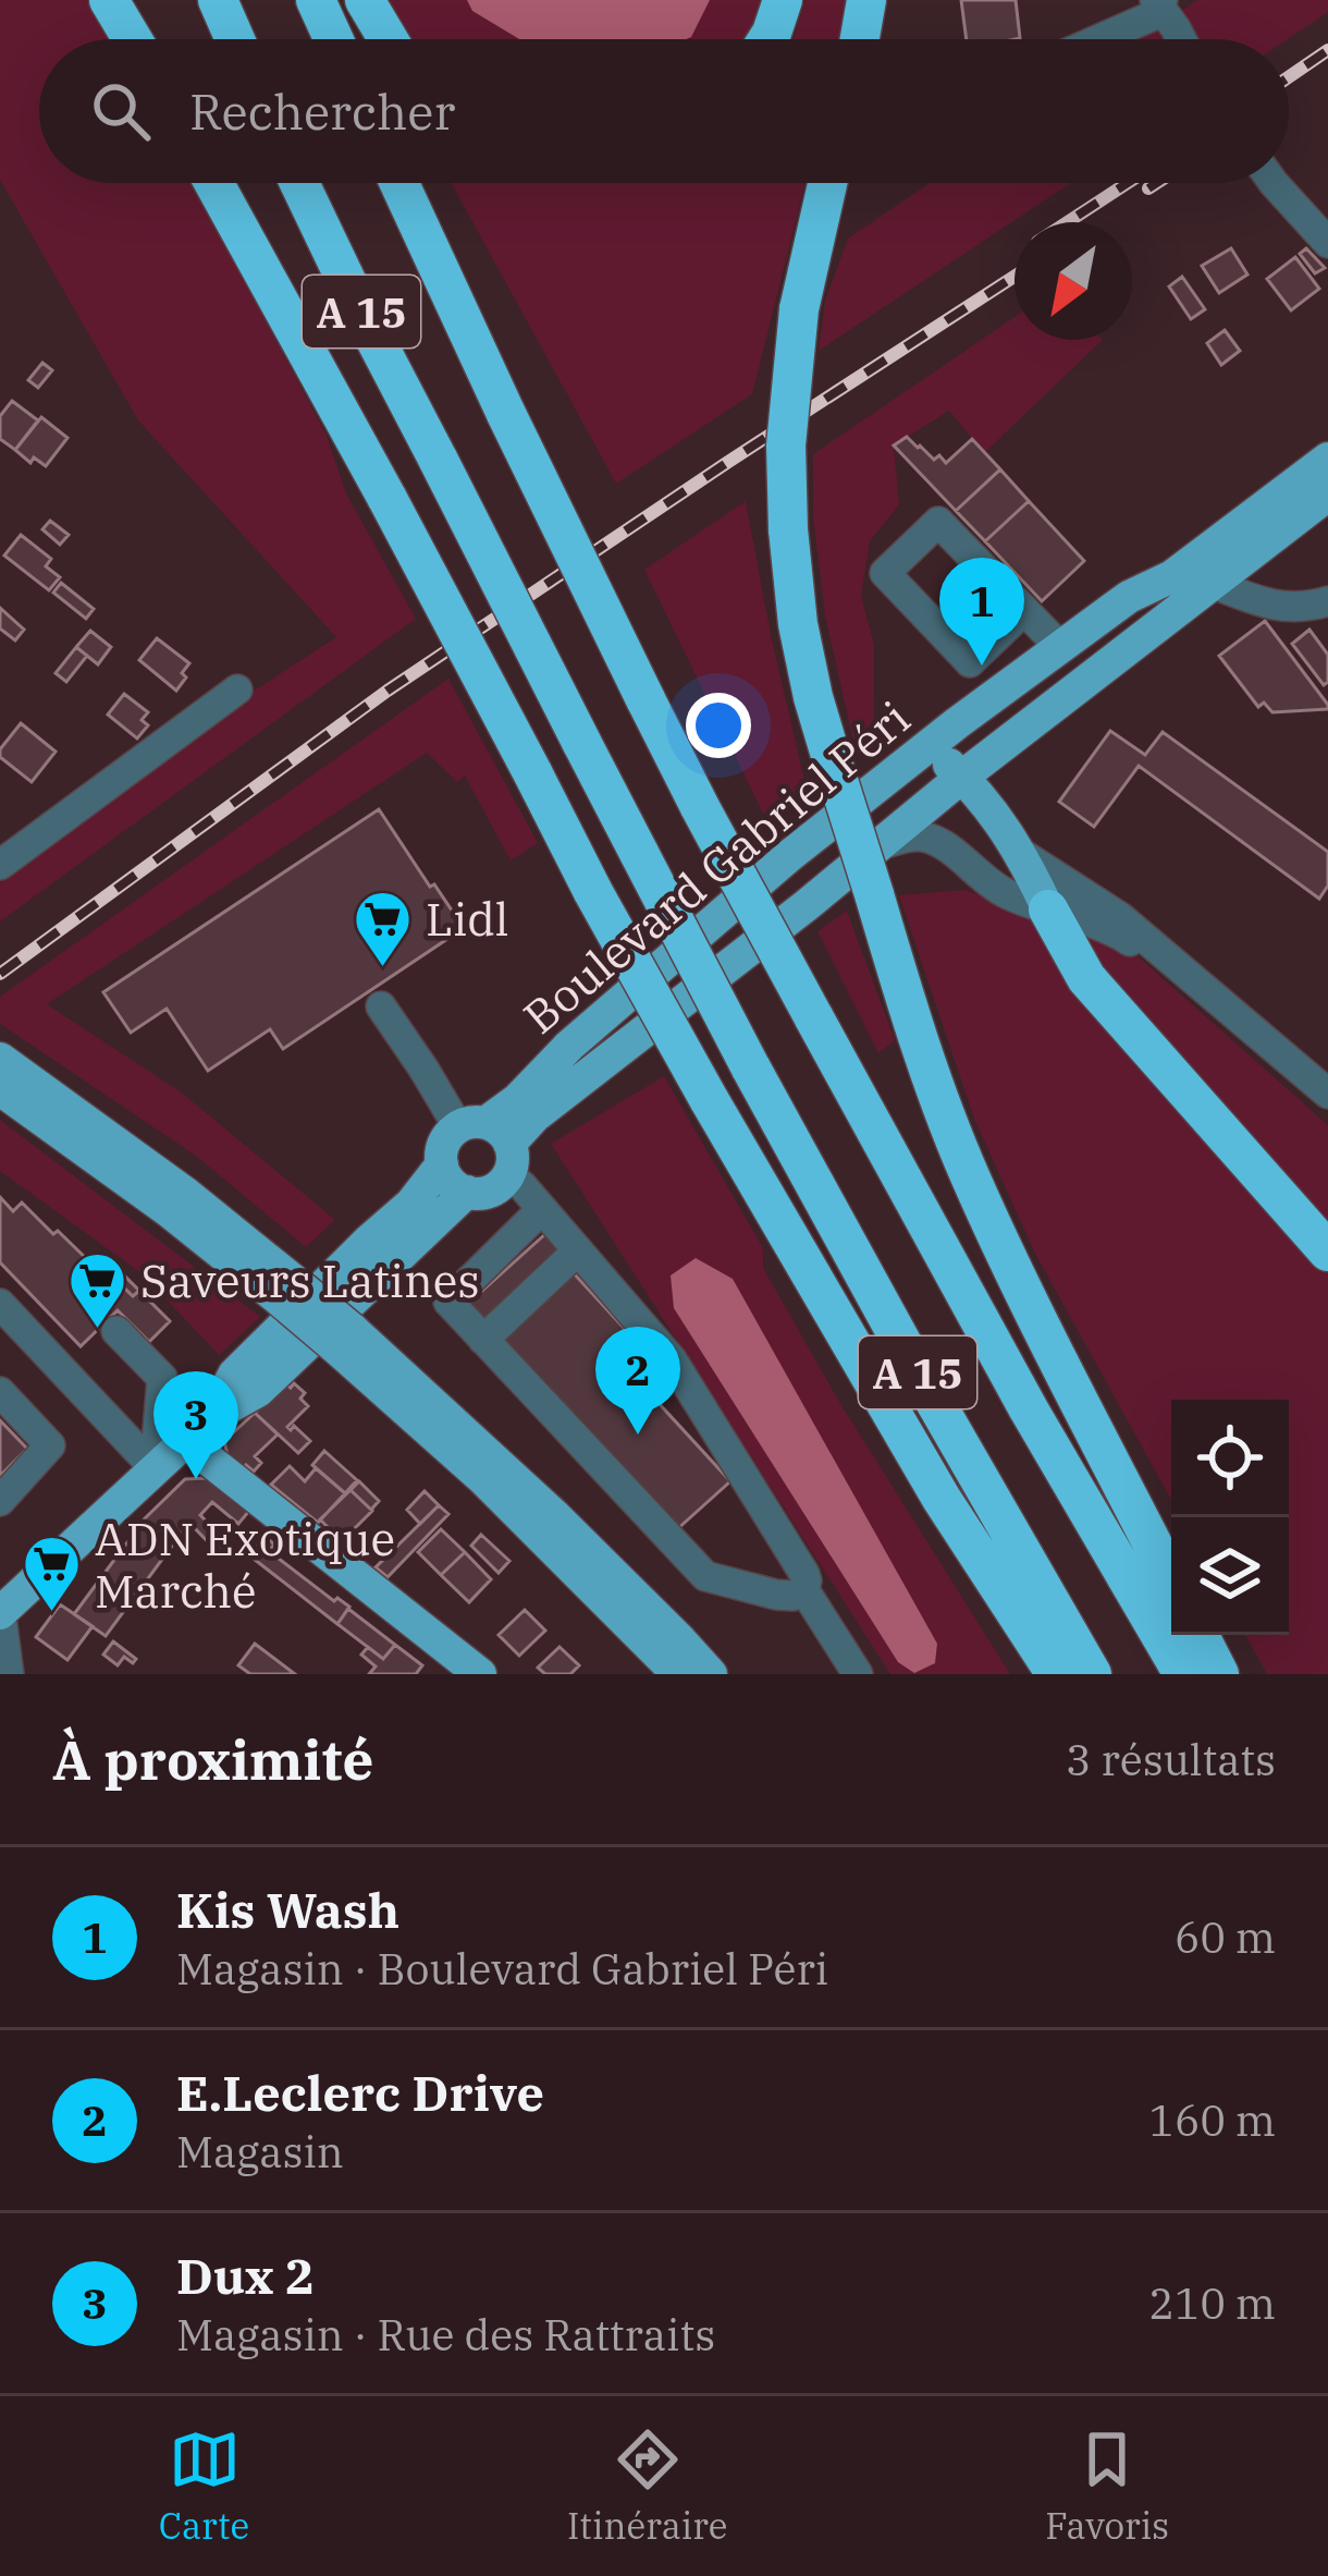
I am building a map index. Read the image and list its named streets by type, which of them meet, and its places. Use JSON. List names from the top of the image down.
{
  "streets": {
    "highway": ["A 15"],
    "main road": ["Boulevard Gabriel Péri"]
  },
  "places": {
    "supermarket": ["Lidl", "Saveurs Latines", "ADN Exotique Marché"]
  },
  "north": "bottom left",
  "page": {
    "search": "Rechercher",
    "pins": ["1", "2", "3"],
    "heading": ["À proximité", "3 résultats"],
    "list": [
      {
        "mark": "1",
        "name": "Kis Wash",
        "note": "Magasin · Boulevard Gabriel Péri",
        "value": "60 m"
      },
      {
        "mark": "2",
        "name": "E.Leclerc Drive",
        "note": "Magasin",
        "value": "160 m"
      },
      {
        "mark": "3",
        "name": "Dux 2",
        "note": "Magasin · Rue des Rattraits",
        "value": "210 m"
      }
    ],
    "nav": ["Carte", "Itinéraire", "Favoris"]
  }
}
